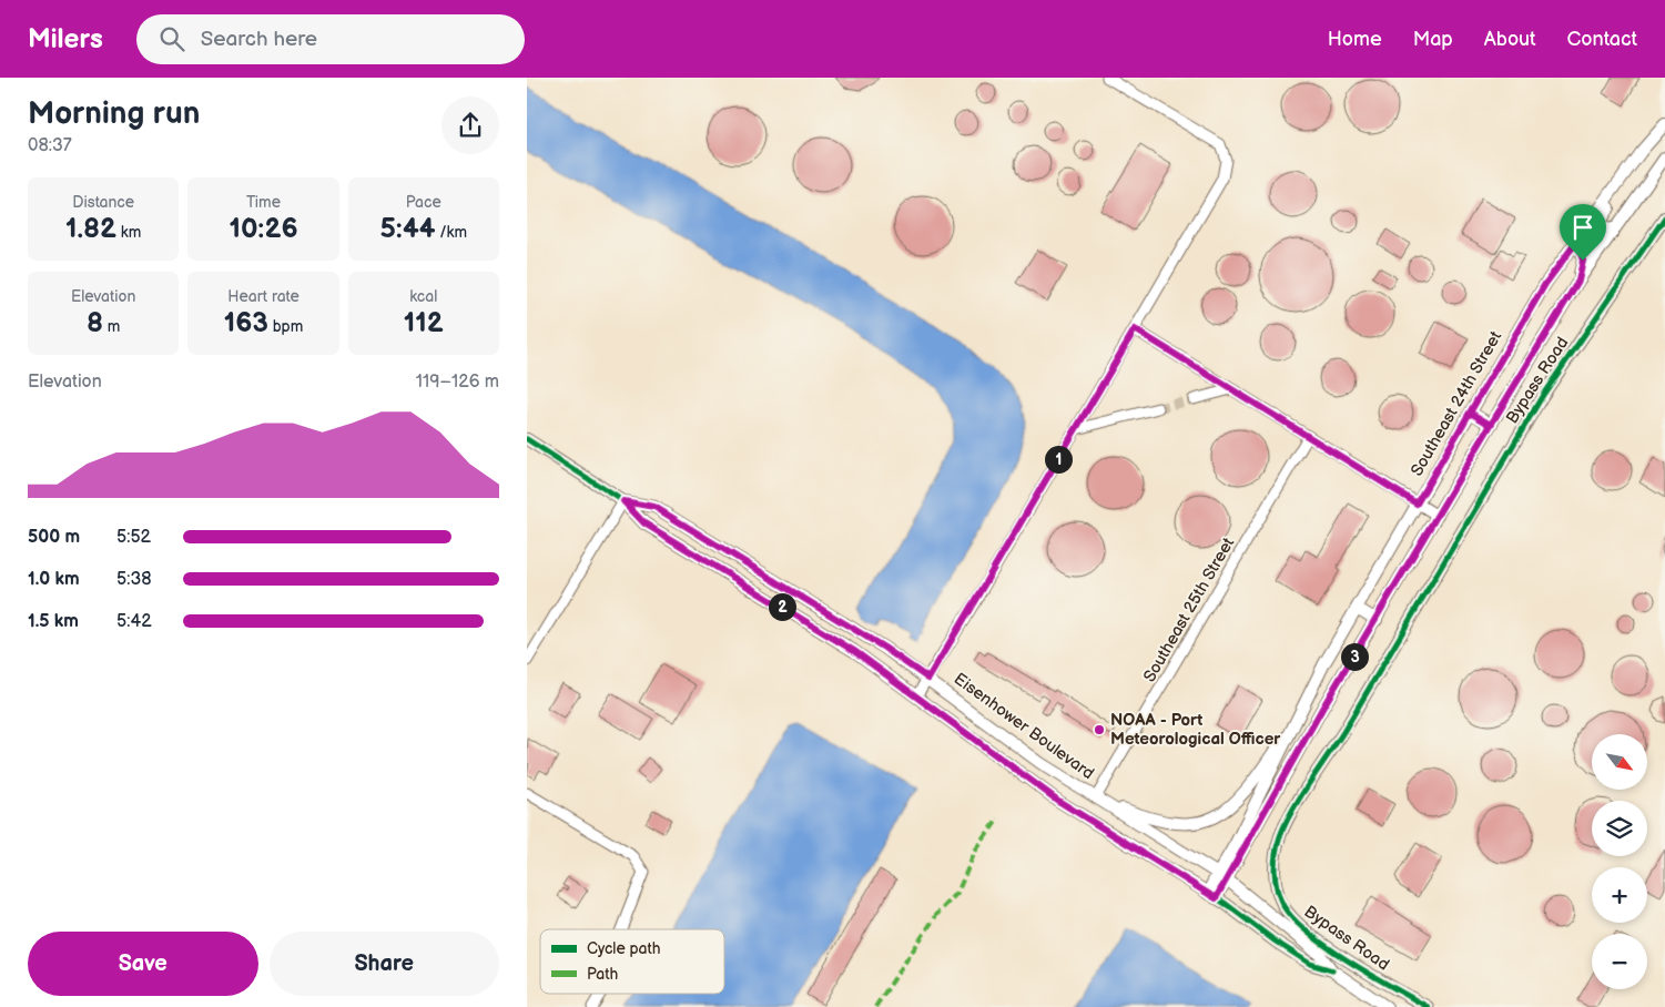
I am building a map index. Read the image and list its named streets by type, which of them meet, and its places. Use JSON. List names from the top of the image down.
{
  "streets": {
    "street": [
      "Bypass Road",
      "Southeast 24th Street",
      "Southeast 25th Street",
      "Eisenhower Boulevard"
    ]
  },
  "crossings": [
    ["Southeast 24th Street", "Eisenhower Boulevard"],
    ["Southeast 25th Street", "Eisenhower Boulevard"]
  ],
  "places": ["NOAA - Port Meteorological Officer"],
  "legend": ["Cycle path", "Path"],
  "north": "bottom right",
  "page": {
    "header": "Milers",
    "search": "Search here",
    "nav": [
      "Home",
      "Map",
      "About",
      "Contact"
    ],
    "heading": ["Morning run", "08:37"],
    "stats": [
      ["Distance", "1.82 km"],
      ["Time", "10:26"],
      ["Pace", "5:44 /km"],
      ["Elevation", "8 m"],
      ["Heart rate", "163 bpm"],
      ["kcal", "112"]
    ],
    "chart": ["Elevation", "119–126 m"],
    "pins": ["1", "2", "3"],
    "list": [
      {
        "name": "500 m",
        "note": "5:52"
      },
      {
        "name": "1.0 km",
        "note": "5:38"
      },
      {
        "name": "1.5 km",
        "note": "5:42"
      }
    ],
    "map_buttons": ["+", "−"],
    "buttons": ["Save", "Share"]
  }
}
